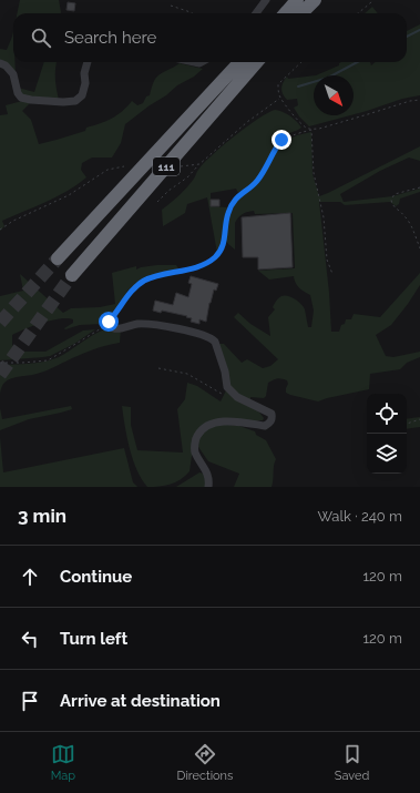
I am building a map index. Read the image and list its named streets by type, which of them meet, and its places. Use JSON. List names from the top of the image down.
{
  "streets": {
    "highway": ["111"]
  },
  "north": "bottom right",
  "page": {
    "search": "Search here",
    "heading": ["3 min", "Walk · 240 m"],
    "list": [
      ["Continue", "120 m"],
      ["Turn left", "120 m"],
      "Arrive at destination"
    ],
    "nav": ["Map", "Directions", "Saved"]
  }
}
